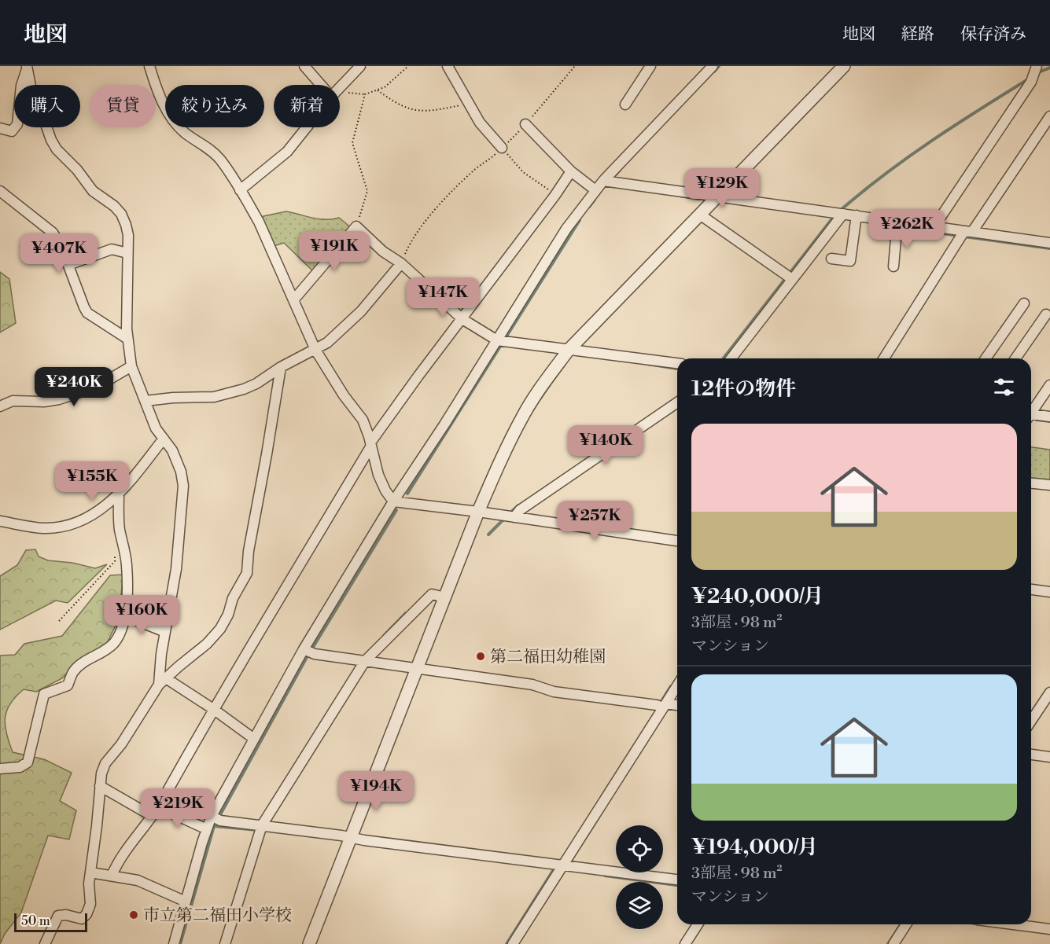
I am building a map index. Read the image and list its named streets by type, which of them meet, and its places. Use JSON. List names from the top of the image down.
{
  "places": ["第二福田幼稚園", "市立第二福田小学校"],
  "scale_bar": "50 m",
  "page": {
    "header": "地図",
    "nav": ["地図", "経路", "保存済み"],
    "chip": [
      "購入",
      "賃貸",
      "絞り込み",
      "新着"
    ],
    "price": [
      "¥129K",
      "¥262K",
      "¥191K",
      "¥407K",
      "¥147K",
      "¥240K",
      "¥140K",
      "¥155K",
      "¥257K",
      "¥160K",
      "¥194K",
      "¥219K"
    ],
    "heading": "12件の物件",
    "list": [
      {
        "name": "¥240,000/月",
        "note": "3部屋 · 98 m² · マンション"
      },
      {
        "name": "¥194,000/月",
        "note": "3部屋 · 98 m² · マンション"
      }
    ],
    "scale": "50 m"
  }
}
